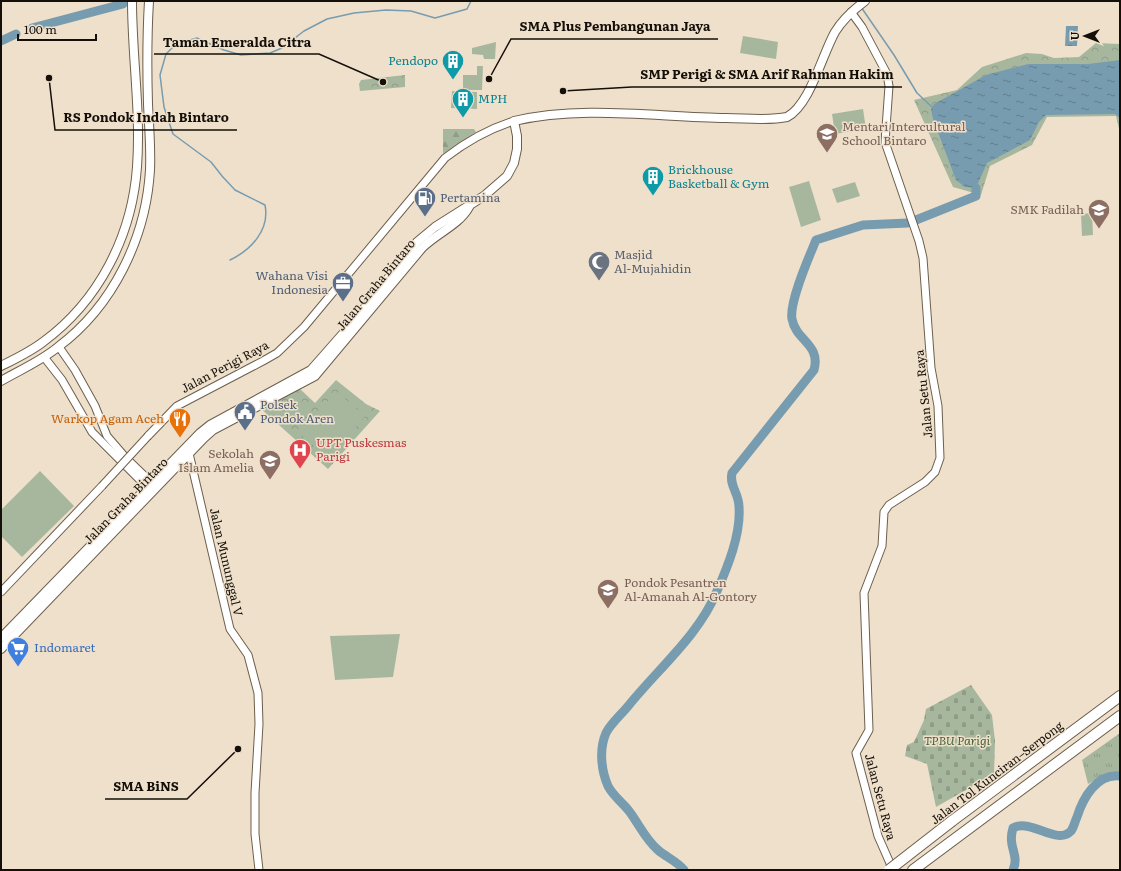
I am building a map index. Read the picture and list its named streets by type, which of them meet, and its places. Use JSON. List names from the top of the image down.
{
  "streets": {
    "highway": ["Jalan Tol Kunciran–Serpong"],
    "main road": ["Jalan Graha Bintaro"],
    "street": ["Jalan Perigi Raya", "Jalan Setu Raya", "Jalan Mununggal V"]
  },
  "crossings": [
    ["Jalan Graha Bintaro", "Jalan Perigi Raya"],
    ["Jalan Graha Bintaro", "Jalan Mununggal V"]
  ],
  "parks": ["TPBU Parigi"],
  "places": {
    "other": [
      "RS Pondok Indah Bintaro",
      "SMA Plus Pembangunan Jaya",
      "Taman Emeralda Citra",
      "SMP Perigi & SMA Arif Rahman Hakim",
      "SMA BiNS"
    ],
    "building": ["Pendopo", "MPH", "Brickhouse Basketball & Gym"],
    "school or university": [
      "Mentari Intercultural School Bintaro",
      "SMK Fadilah",
      "Sekolah Islam Amelia",
      "Pondok Pesantren Al-Amanah Al-Gontory"
    ],
    "fuel station": ["Pertamina"],
    "mosque": ["Masjid Al-Mujahidin"],
    "office": ["Wahana Visi Indonesia"],
    "public building": ["Polsek Pondok Aren"],
    "restaurant": ["Warkop Agam Aceh"],
    "hospital": ["UPT Puskesmas Parigi"],
    "supermarket": ["Indomaret"]
  },
  "scale_bar": "100 m",
  "north": "left"
}
